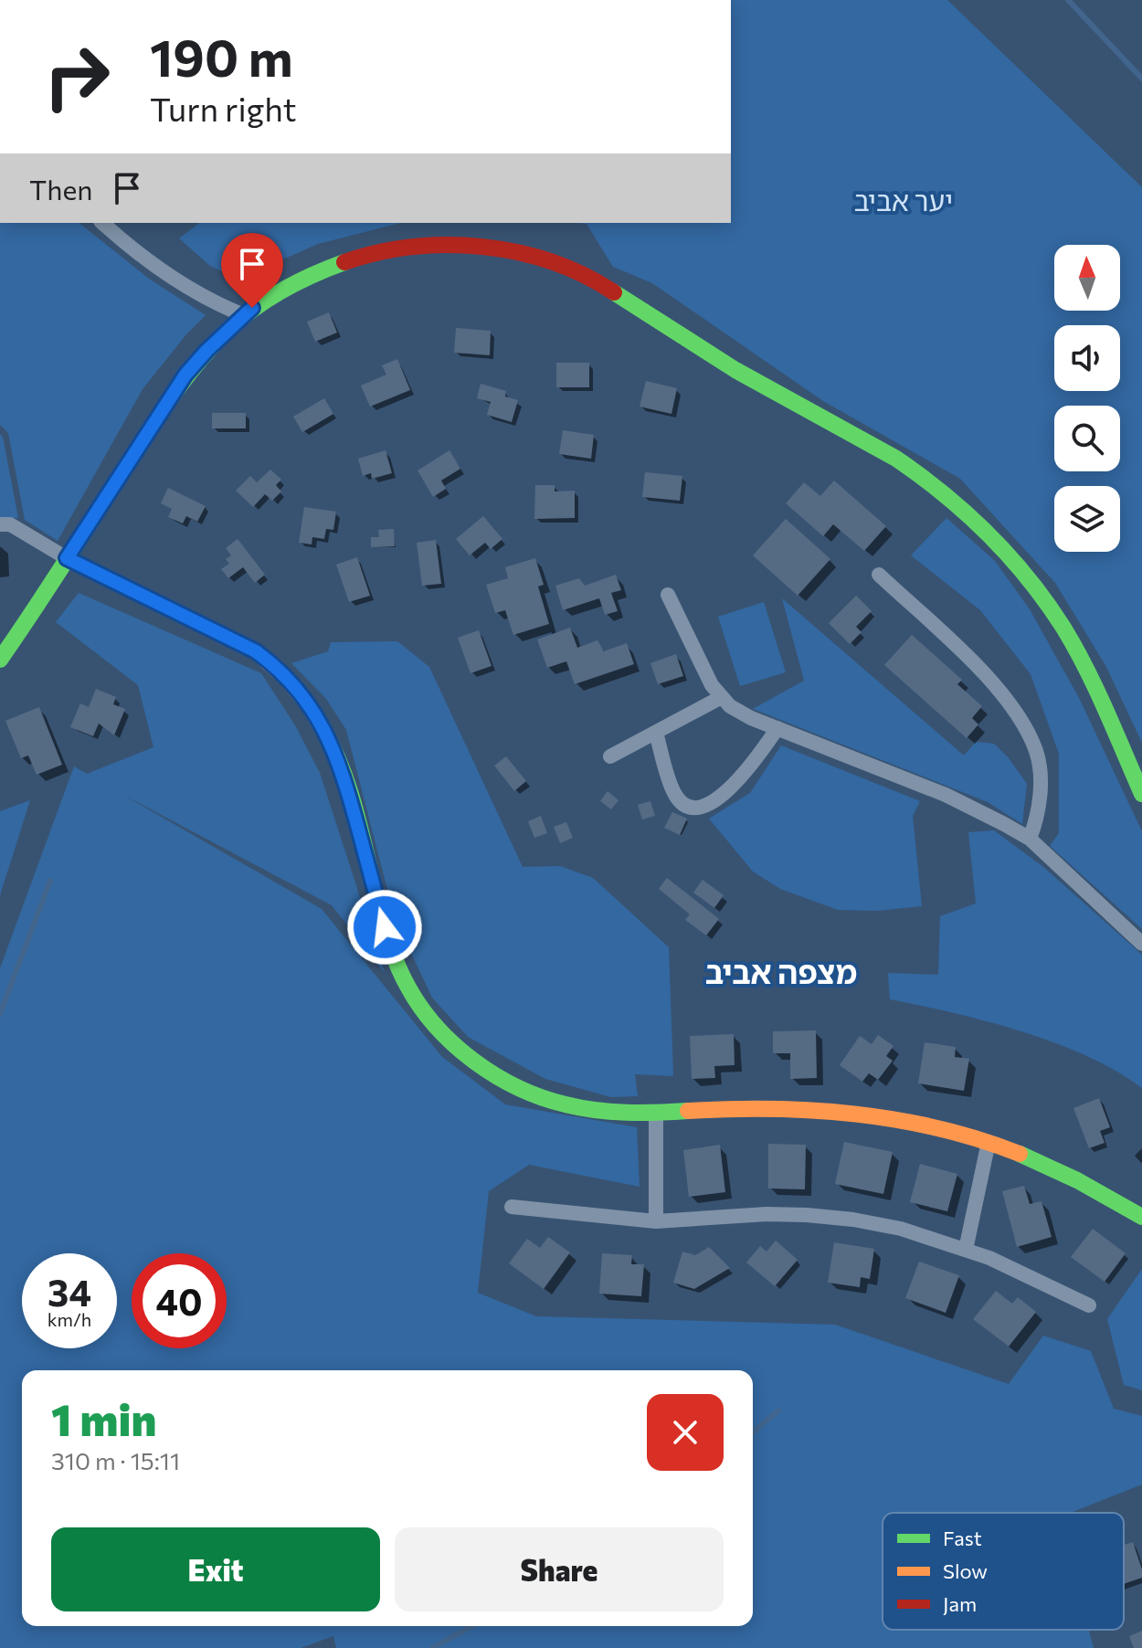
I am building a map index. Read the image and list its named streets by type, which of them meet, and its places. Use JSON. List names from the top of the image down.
{
  "districts": ["מצפה אביב"],
  "parks": ["יער אביב"],
  "legend": ["Fast", "Slow", "Jam"],
  "north": "top",
  "page": {
    "turn": ["190 m", "Turn right"],
    "then": "Then",
    "speed": "34 km/h",
    "limit": "40",
    "heading": ["1 min", "310 m · 15:11"],
    "buttons": ["Exit", "Share"]
  }
}
